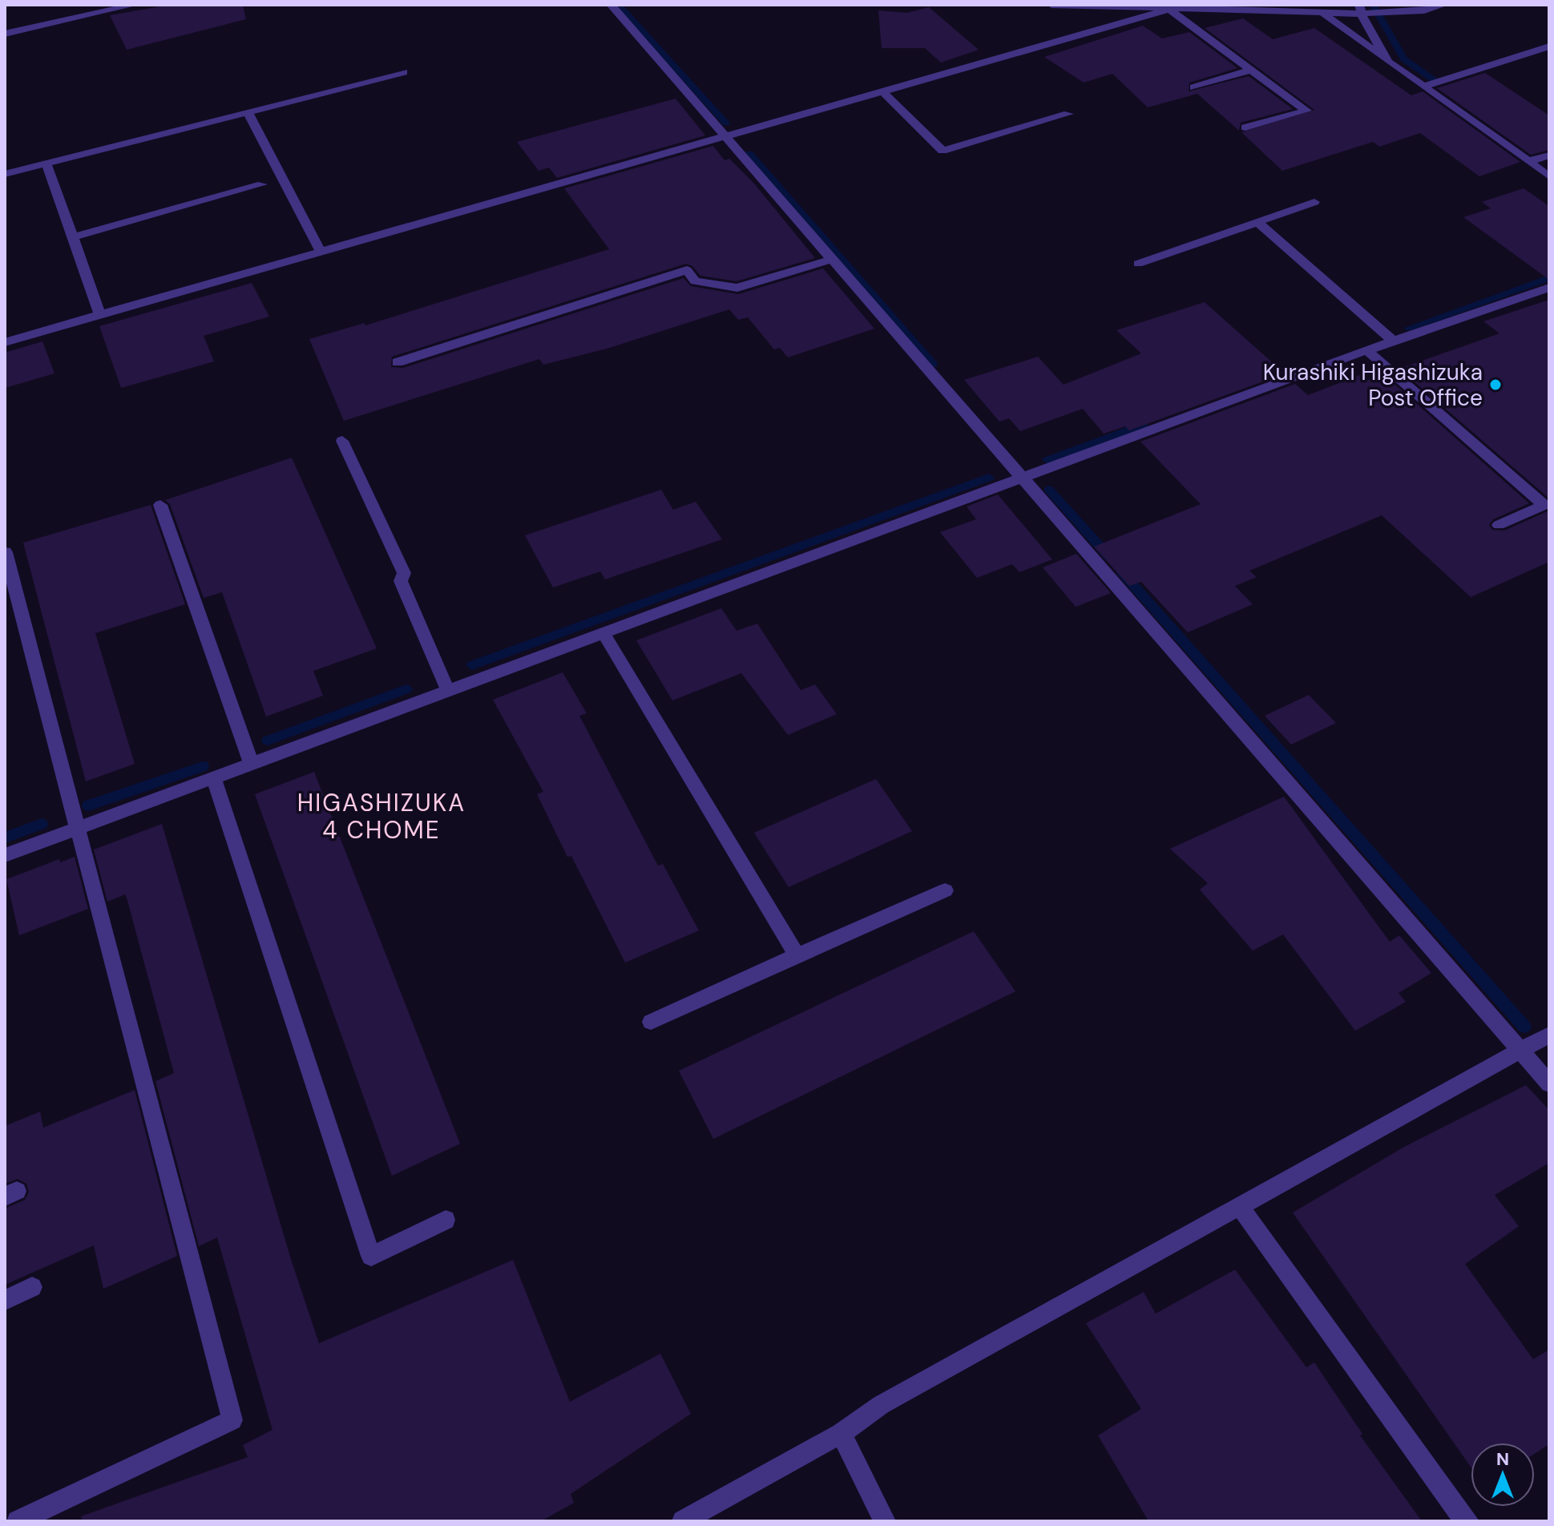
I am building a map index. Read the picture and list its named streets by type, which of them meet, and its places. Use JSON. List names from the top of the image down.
{
  "districts": ["HIGASHIZUKA 4 CHOME"],
  "places": ["Kurashiki Higashizuka Post Office"],
  "north": "top"
}
